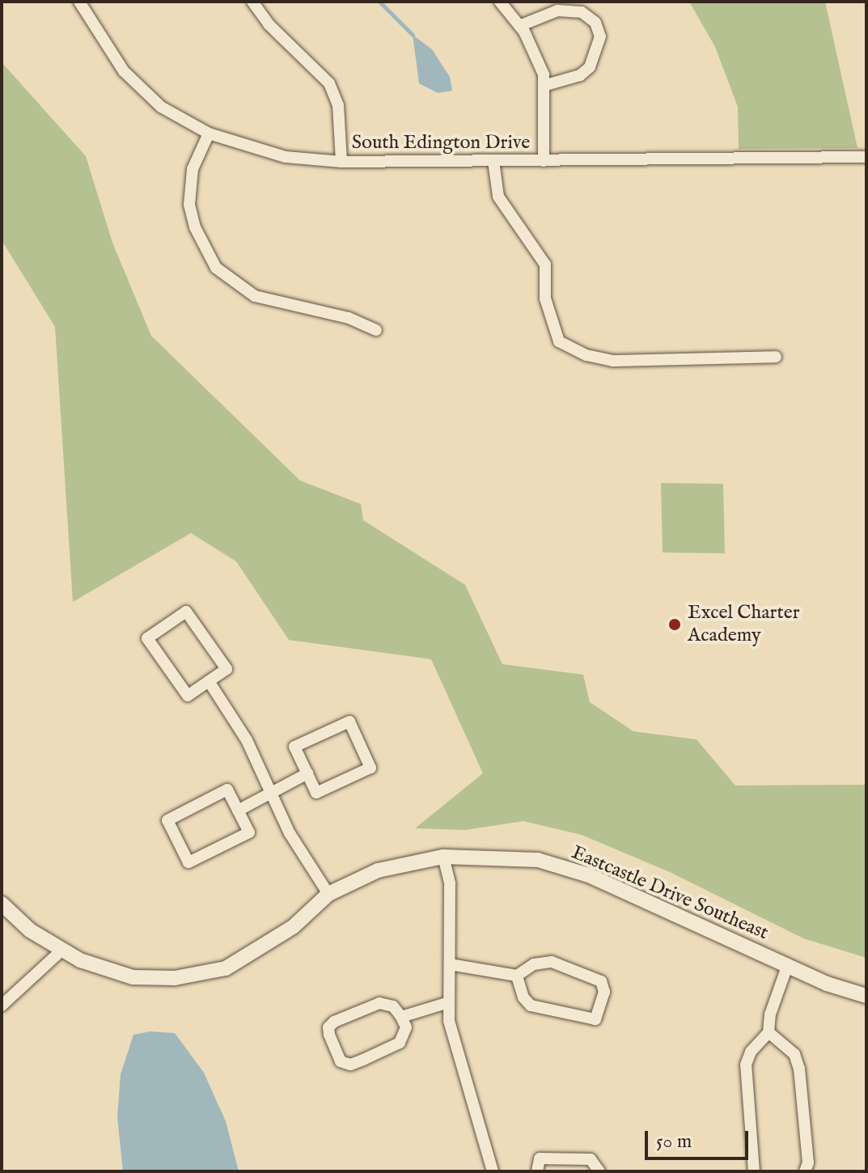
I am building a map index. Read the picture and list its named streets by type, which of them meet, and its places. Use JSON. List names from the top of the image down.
{
  "streets": {
    "street": ["South Edington Drive", "Eastcastle Drive Southeast"]
  },
  "places": ["Excel Charter Academy"],
  "scale_bar": "50 m"
}
